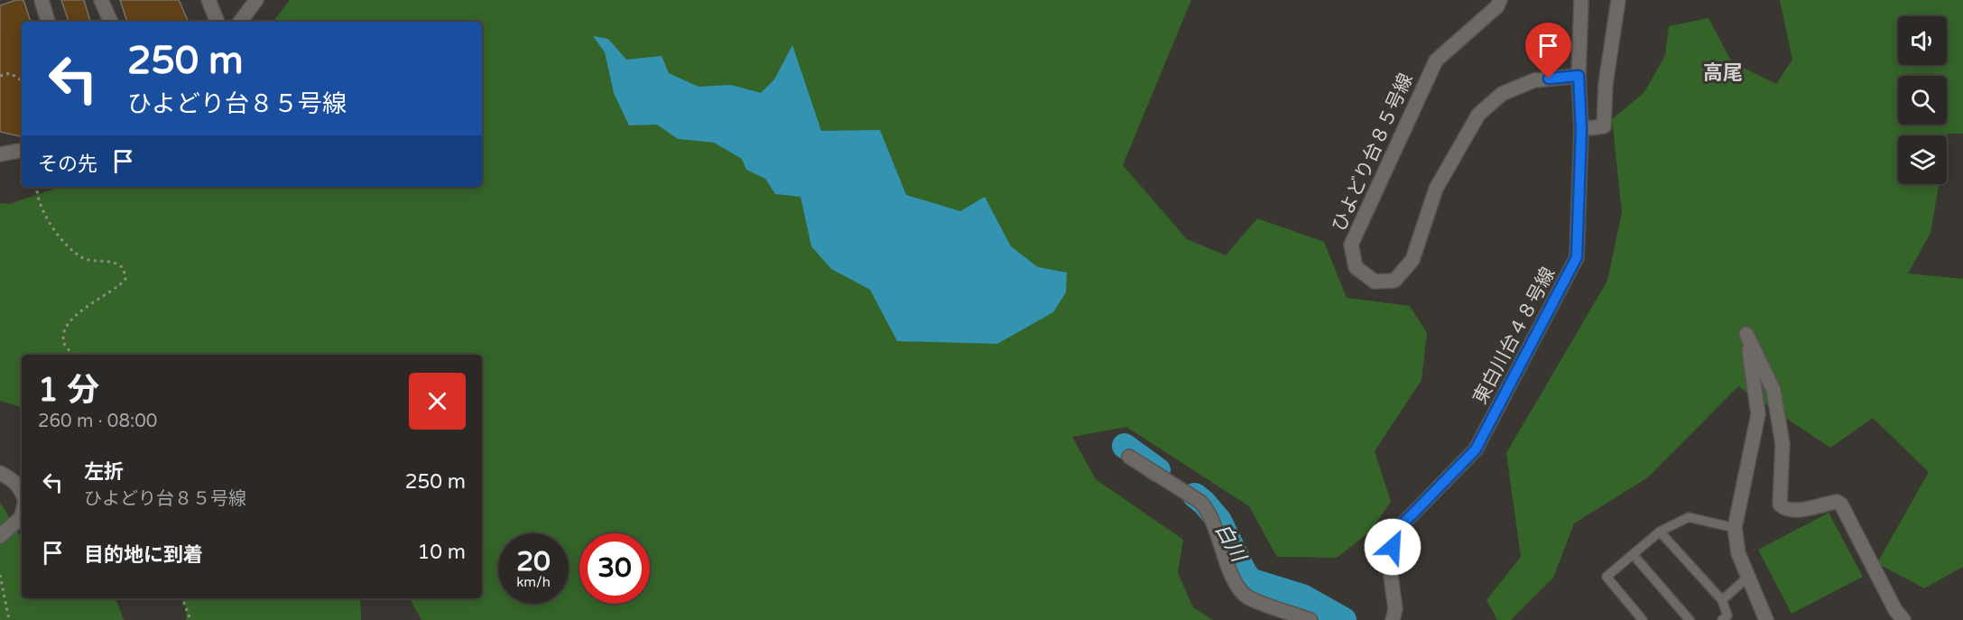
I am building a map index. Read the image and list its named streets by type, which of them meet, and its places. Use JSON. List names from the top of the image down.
{
  "streets": {
    "street": ["ひよどり台８５号線", "東白川台４８号線"]
  },
  "crossings": [
    ["ひよどり台８５号線", "東白川台４８号線"]
  ],
  "districts": ["高尾"],
  "water": ["白川"],
  "page": {
    "turn": ["250 m", "ひよどり台８５号線"],
    "then": "その先",
    "heading": ["1 分", "260 m · 08:00"],
    "list": [
      {
        "name": "左折",
        "note": "ひよどり台８５号線",
        "value": "250 m"
      },
      {
        "name": "目的地に到着",
        "value": "10 m"
      }
    ],
    "speed": "20 km/h",
    "limit": "30"
  }
}
